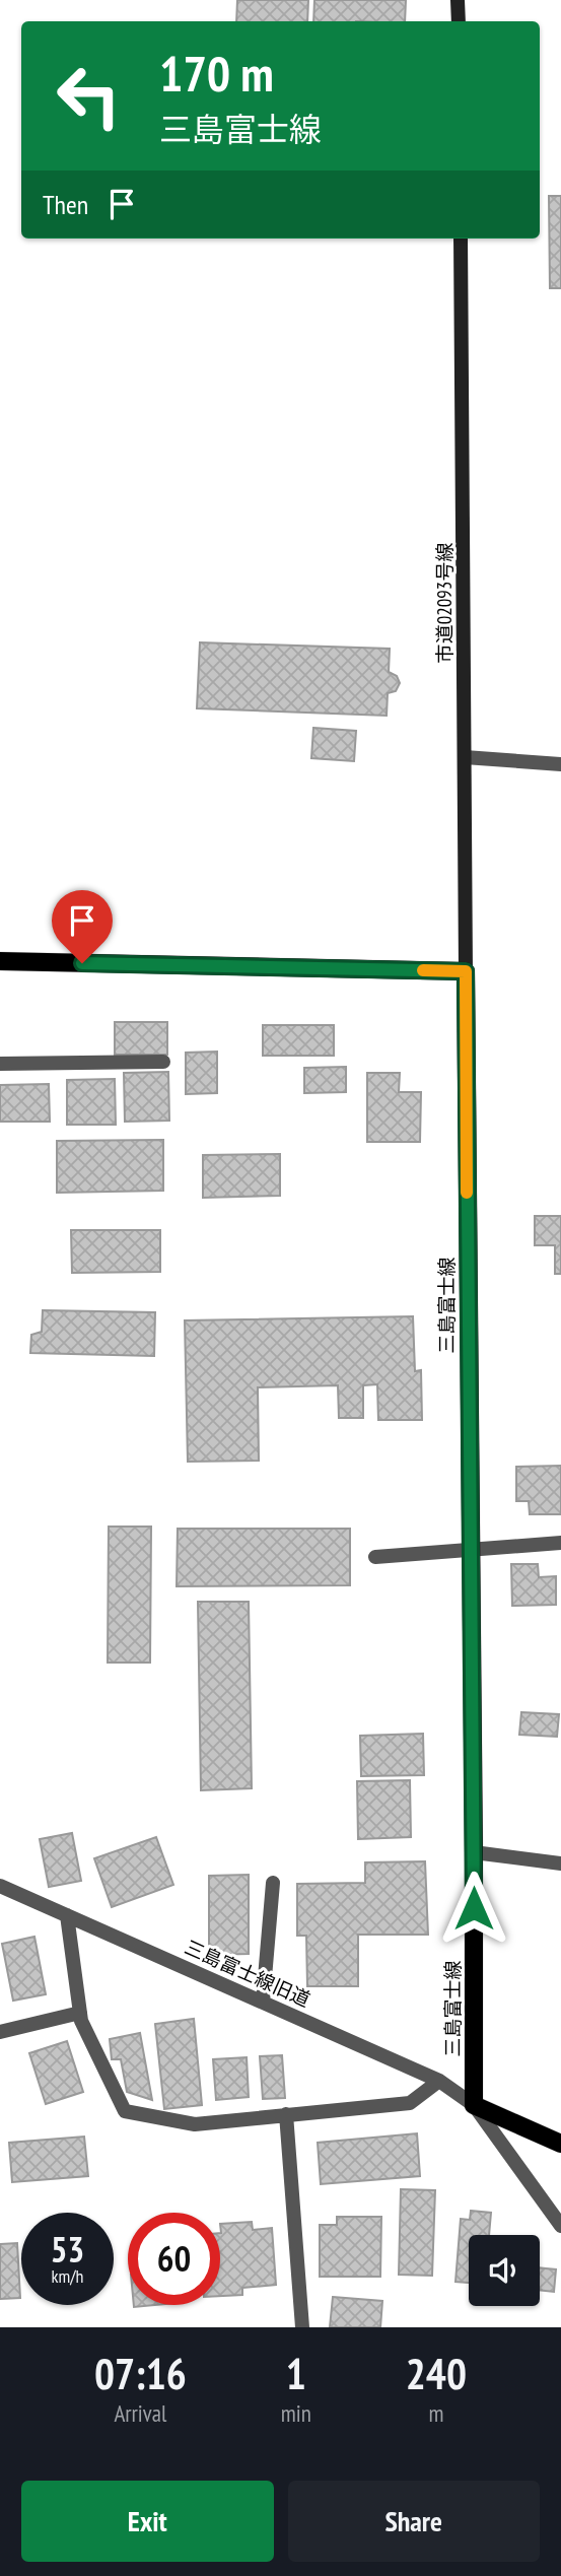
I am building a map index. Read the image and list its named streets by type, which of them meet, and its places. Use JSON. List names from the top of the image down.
{
  "streets": {
    "main road": ["三島富士線"],
    "street": ["市道02093号線", "三島富士線旧道"]
  },
  "crossings": [
    ["市道02093号線", "三島富士線"],
    ["三島富士線", "三島富士線旧道"]
  ],
  "page": {
    "turn": ["170 m", "三島富士線"],
    "then": "Then",
    "speed": "53 km/h",
    "limit": "60",
    "eta": [
      "07:16",
      "Arrival",
      "1",
      "min",
      "240",
      "m"
    ],
    "buttons": ["Exit", "Share"]
  }
}
